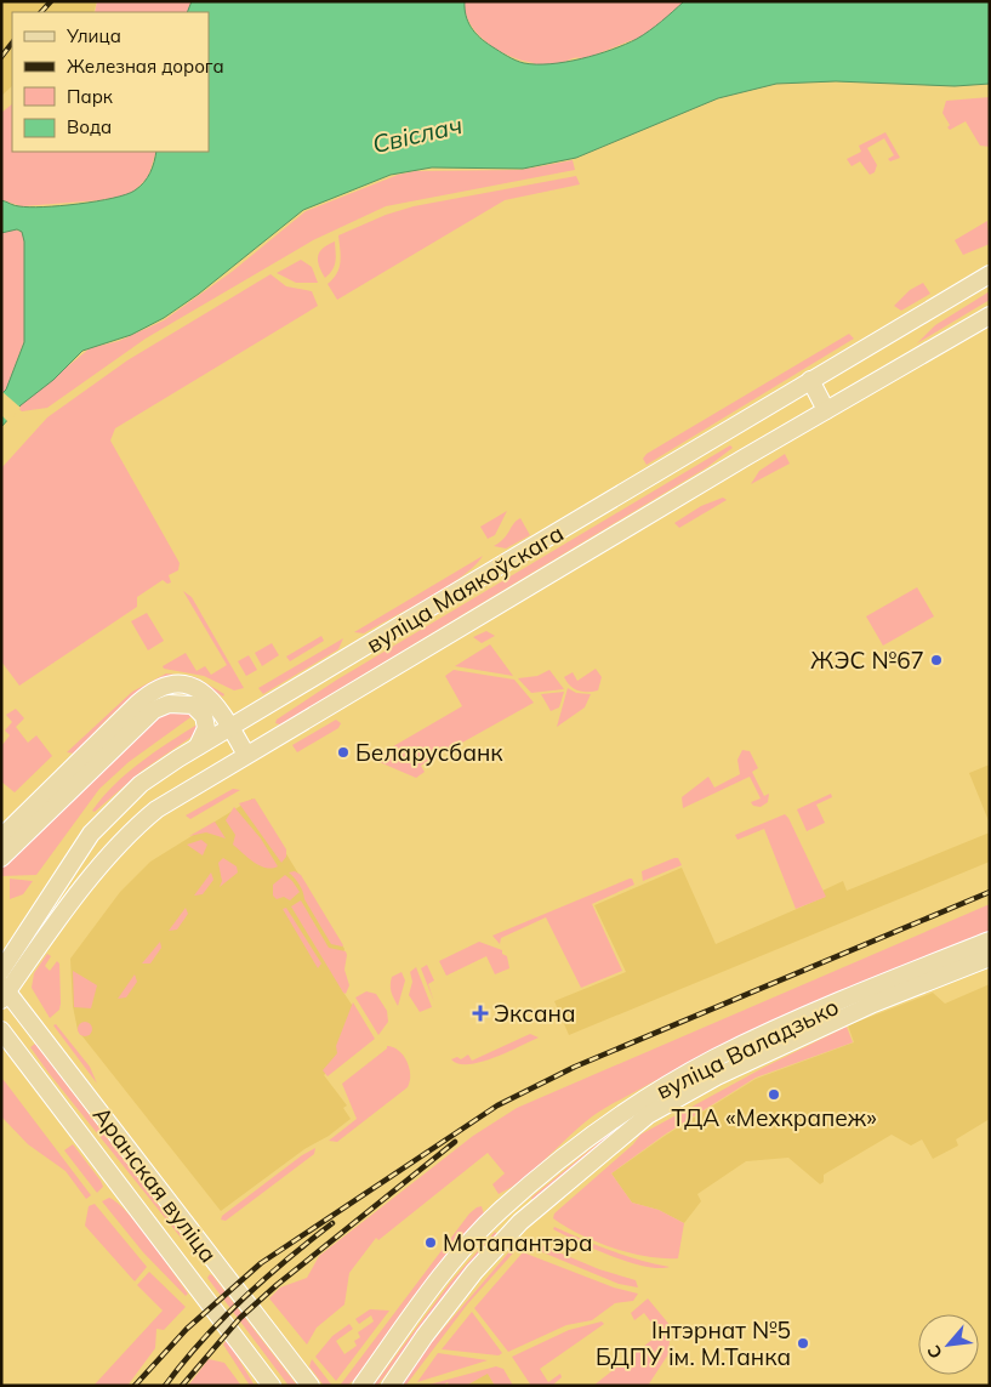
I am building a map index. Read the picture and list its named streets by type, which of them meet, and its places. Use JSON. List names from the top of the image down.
{
  "streets": {
    "main road": ["вуліца Маякоўскага", "вуліца Валадзько", "Аранская вуліца"]
  },
  "crossings": [
    ["вуліца Маякоўскага", "Аранская вуліца"]
  ],
  "water": ["Свіслач"],
  "places": {
    "other": [
      "ЖЭС №67",
      "Беларусбанк",
      "ТДА «Мехкрапеж»",
      "Мотапантэра",
      "Інтэрнат №5 БДПУ ім. М.Танка"
    ],
    "health": ["Эксана"]
  },
  "legend": [
    "Улица",
    "Железная дорога",
    "Парк",
    "Вода"
  ],
  "north": "bottom left"
}
